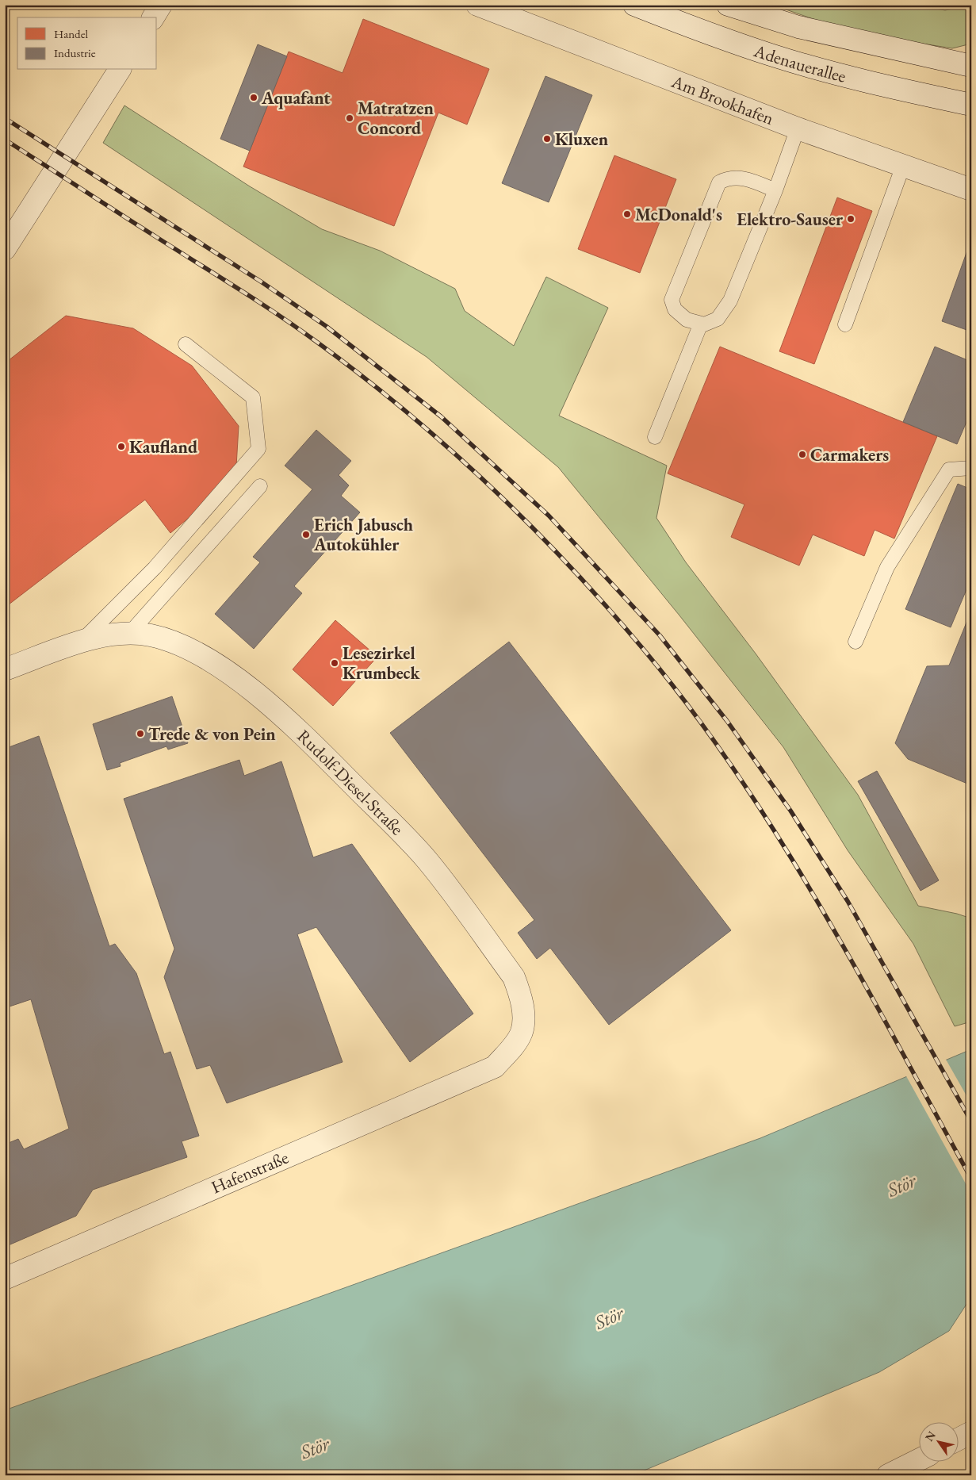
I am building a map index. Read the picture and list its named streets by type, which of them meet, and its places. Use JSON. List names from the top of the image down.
{
  "streets": {
    "street": [
      "Adenauerallee",
      "Am Brookhafen",
      "Rudolf-Diesel-Straße",
      "Hafenstraße"
    ]
  },
  "crossings": [
    ["Rudolf-Diesel-Straße", "Hafenstraße"]
  ],
  "water": ["Stör"],
  "places": [
    "Aquafant",
    "Matratzen Concord",
    "Kluxen",
    "McDonald's",
    "Elektro-Sauser",
    "Kaufland",
    "Carmakers",
    "Erich Jabusch Autokühler",
    "Lesezirkel Krumbeck",
    "Trede & von Pein"
  ],
  "legend": ["Handel", "Industrie"],
  "north": "top left"
}
